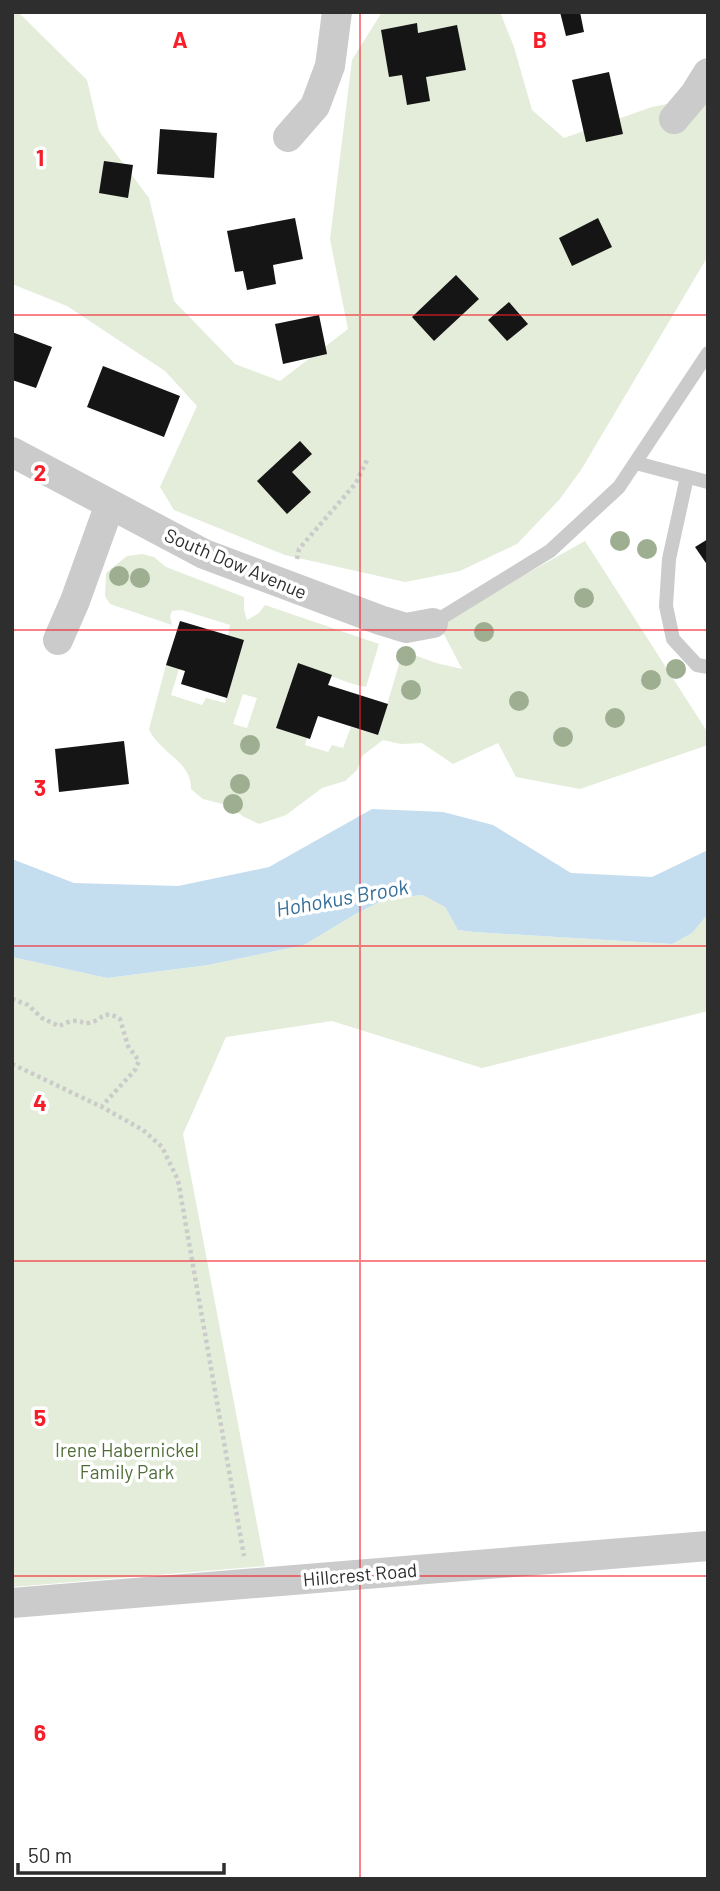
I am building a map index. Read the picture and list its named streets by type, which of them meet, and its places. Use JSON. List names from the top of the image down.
{
  "streets": {
    "street": ["South Dow Avenue", "Hillcrest Road"]
  },
  "water": ["Hohokus Brook"],
  "parks": ["Irene Habernickel Family Park"],
  "scale_bar": "50 m",
  "grid": {
    "columns": ["A", "B"],
    "rows": [
      "1",
      "2",
      "3",
      "4",
      "5",
      "6"
    ]
  }
}
